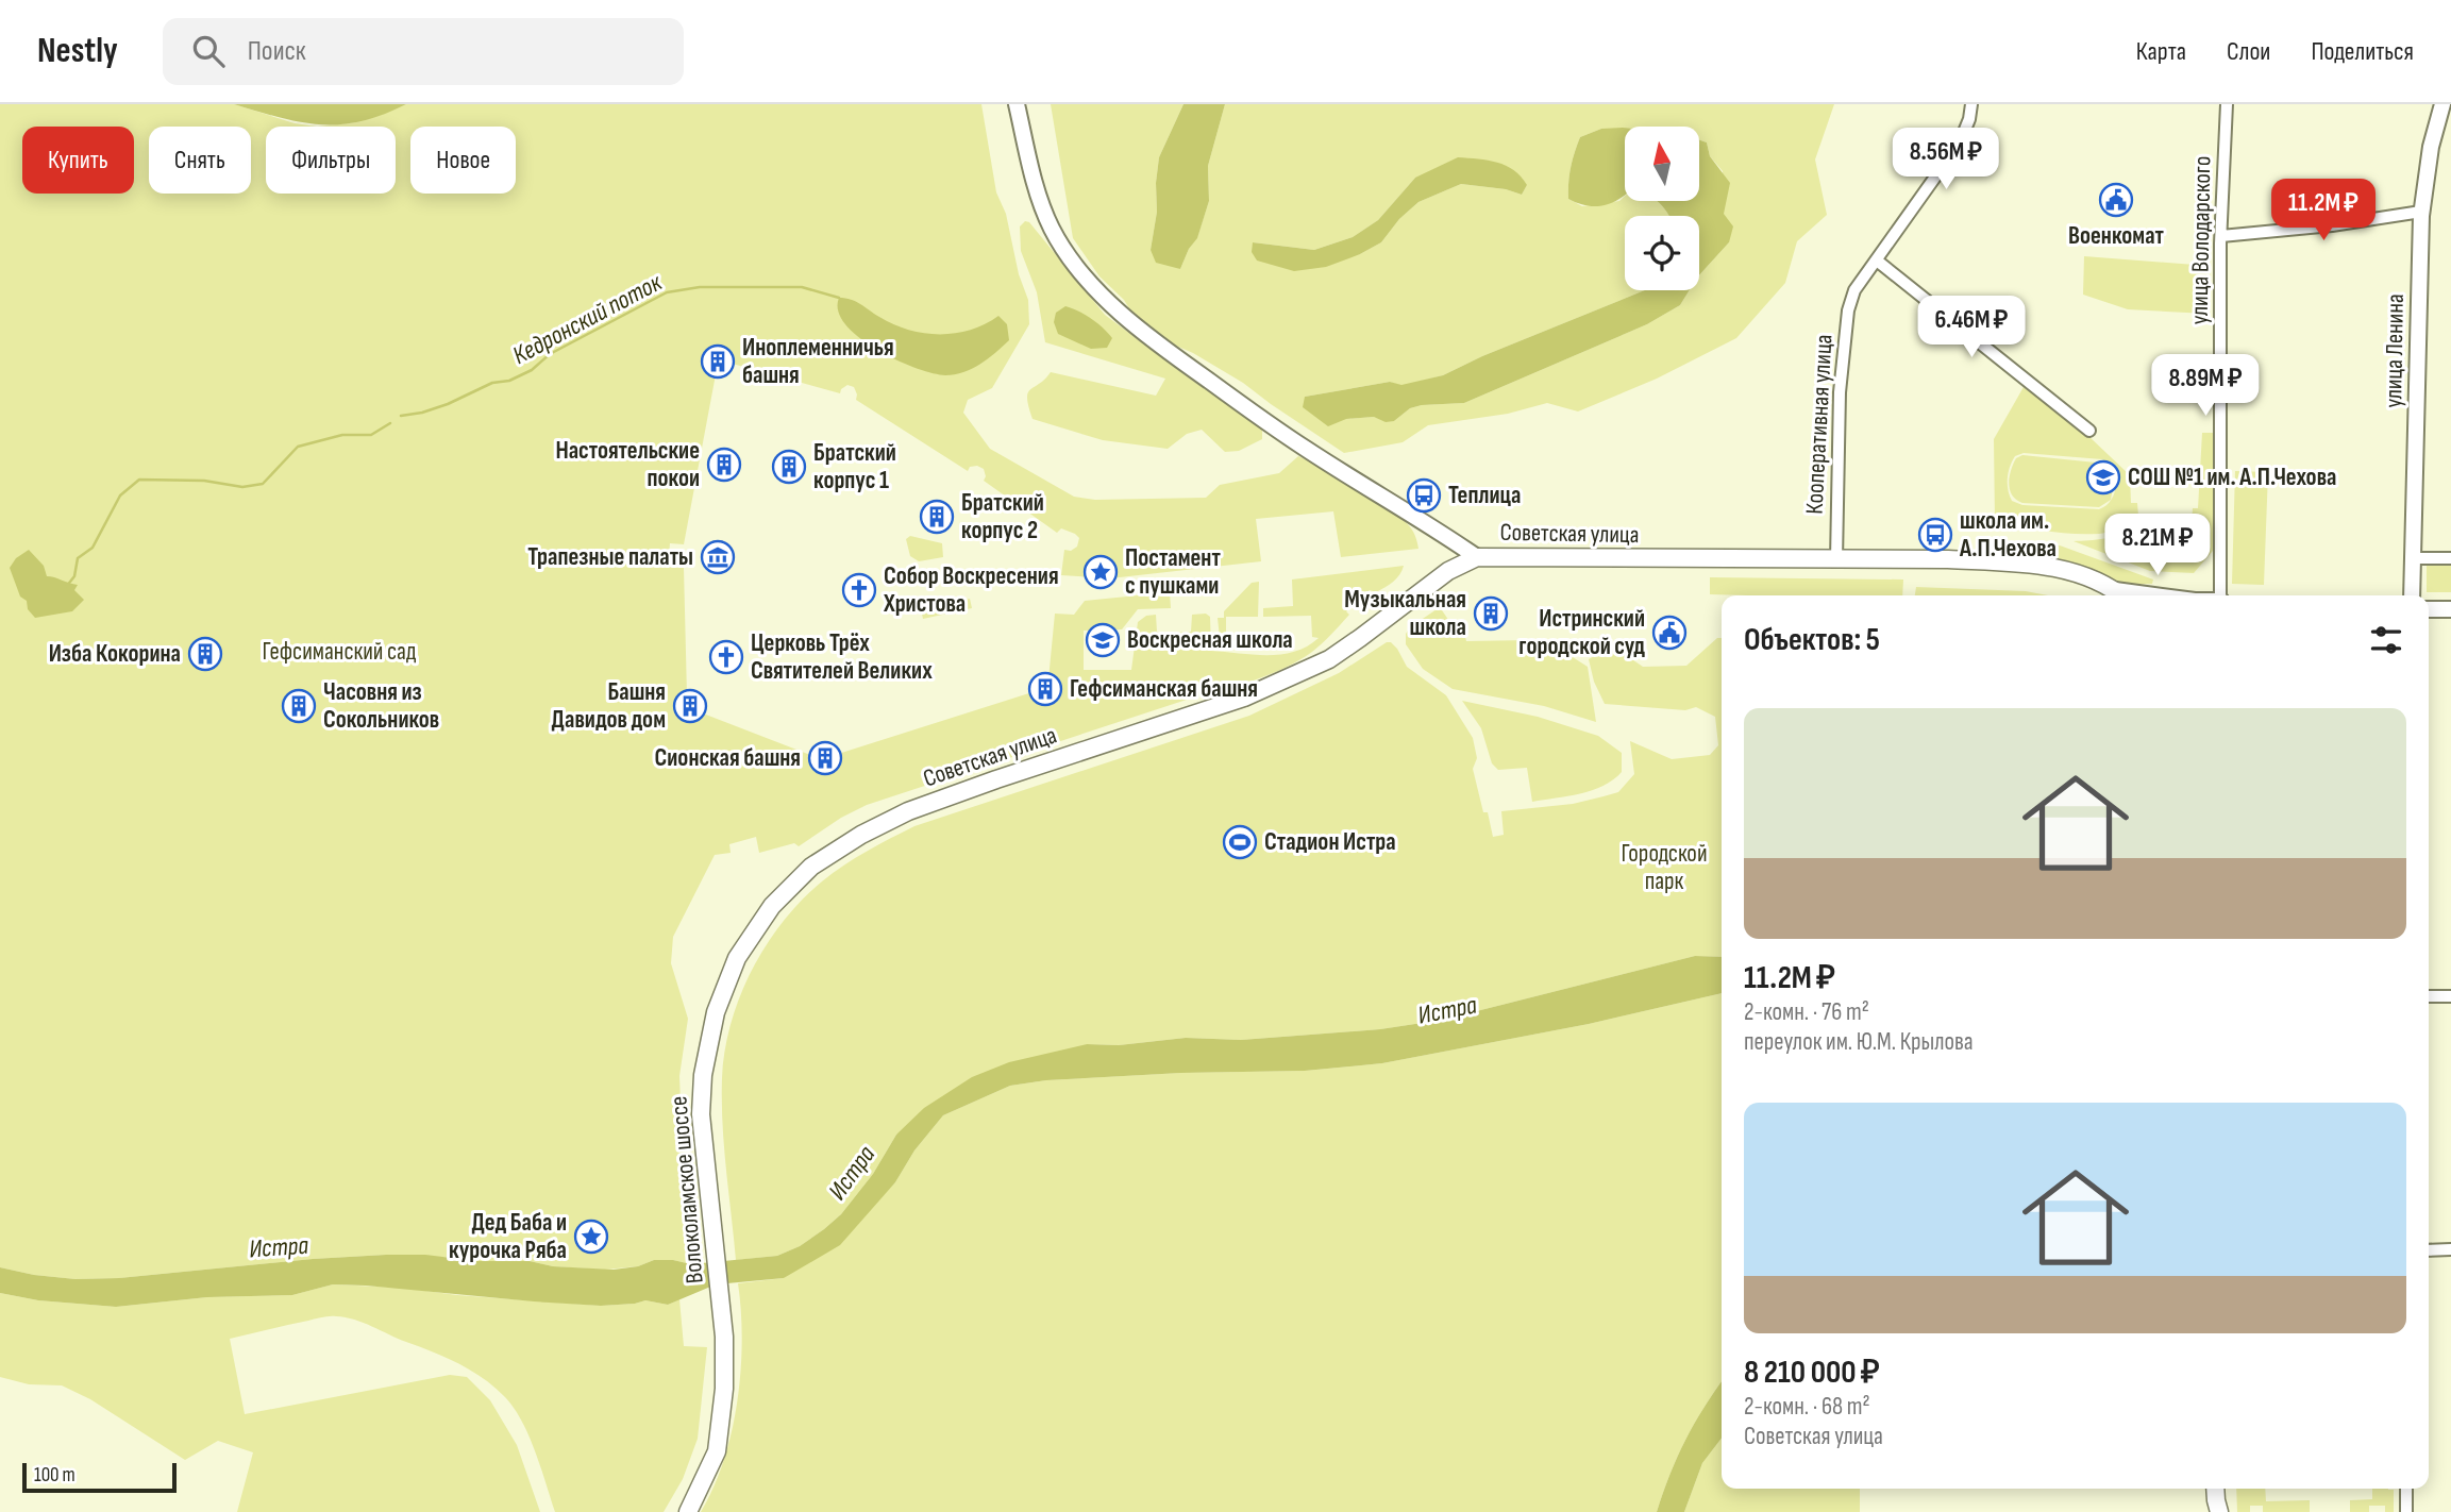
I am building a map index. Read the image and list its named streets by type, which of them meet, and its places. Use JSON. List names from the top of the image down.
{
  "streets": {
    "main road": ["улица Ленина", "Советская улица", "Волоколамское шоссе"],
    "street": ["улица Володарского", "Кооперативная улица"]
  },
  "crossings": [
    ["Кооперативная улица", "Советская улица"],
    ["Советская улица", "Волоколамское шоссе"]
  ],
  "water": ["Кедронский поток", "Истра"],
  "parks": ["Гефсиманский сад", "Городской парк"],
  "places": {
    "public building": ["Военкомат", "Истринский городской суд"],
    "building": [
      "Иноплеменничья башня",
      "Настоятельские покои",
      "Братский корпус 1",
      "Братский корпус 2",
      "Музыкальная школа",
      "Изба Кокорина",
      "Гефсиманская башня",
      "Часовня из Сокольников",
      "Башня Давидов дом",
      "Сионская башня"
    ],
    "school or university": ["СОШ №1 им. А.П.Чехова", "Воскресная школа"],
    "bus stop": ["Теплица", "школа им. А.П.Чехова"],
    "museum": ["Трапезные палаты"],
    "place": ["Постамент с пушками", "Дед Баба и курочка Ряба"],
    "church": ["Собор Воскресения Христова", "Церковь Трёх Святителей Великих"],
    "sports": ["Стадион Истра"]
  },
  "scale_bar": "100 m",
  "north": "top",
  "page": {
    "header": "Nestly",
    "search": "Поиск",
    "nav": ["Карта", "Слои", "Поделиться"],
    "chip": [
      "Купить",
      "Снять",
      "Фильтры",
      "Новое"
    ],
    "price": [
      "8.56M ₽",
      "11.2M ₽",
      "6.46M ₽",
      "8.89M ₽",
      "8.21M ₽"
    ],
    "heading": "Объектов: 5",
    "list": [
      {
        "name": "11.2M ₽",
        "note": "2-комн. · 76 m² · переулок им. Ю.М. Крылова"
      },
      {
        "name": "8 210 000 ₽",
        "note": "2-комн. · 68 m² · Советская улица"
      }
    ],
    "scale": "100 m"
  }
}
